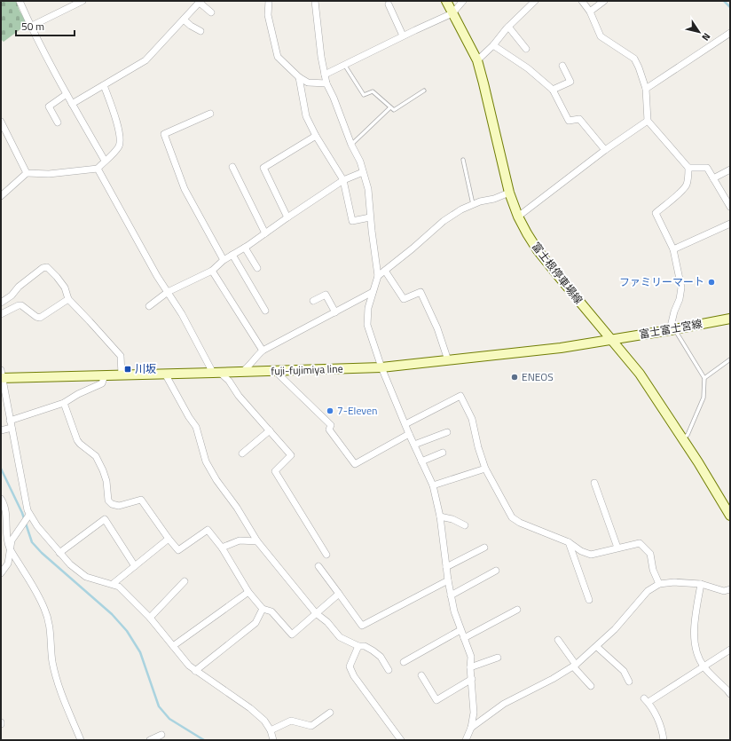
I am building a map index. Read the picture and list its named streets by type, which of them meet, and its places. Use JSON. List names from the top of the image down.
{
  "streets": {
    "main road": ["富士根停車場線", "富士富士宮線", "fuji-fujimiya line"]
  },
  "crossings": [
    ["富士根停車場線", "富士富士宮線"],
    ["富士根停車場線", "fuji-fujimiya line"],
    ["富士富士宮線", "fuji-fujimiya line"]
  ],
  "places": {
    "other": ["ファミリーマート", "ENEOS", "7-Eleven"],
    "transit": ["川坂"]
  },
  "scale_bar": "50 m",
  "north": "bottom right"
}
